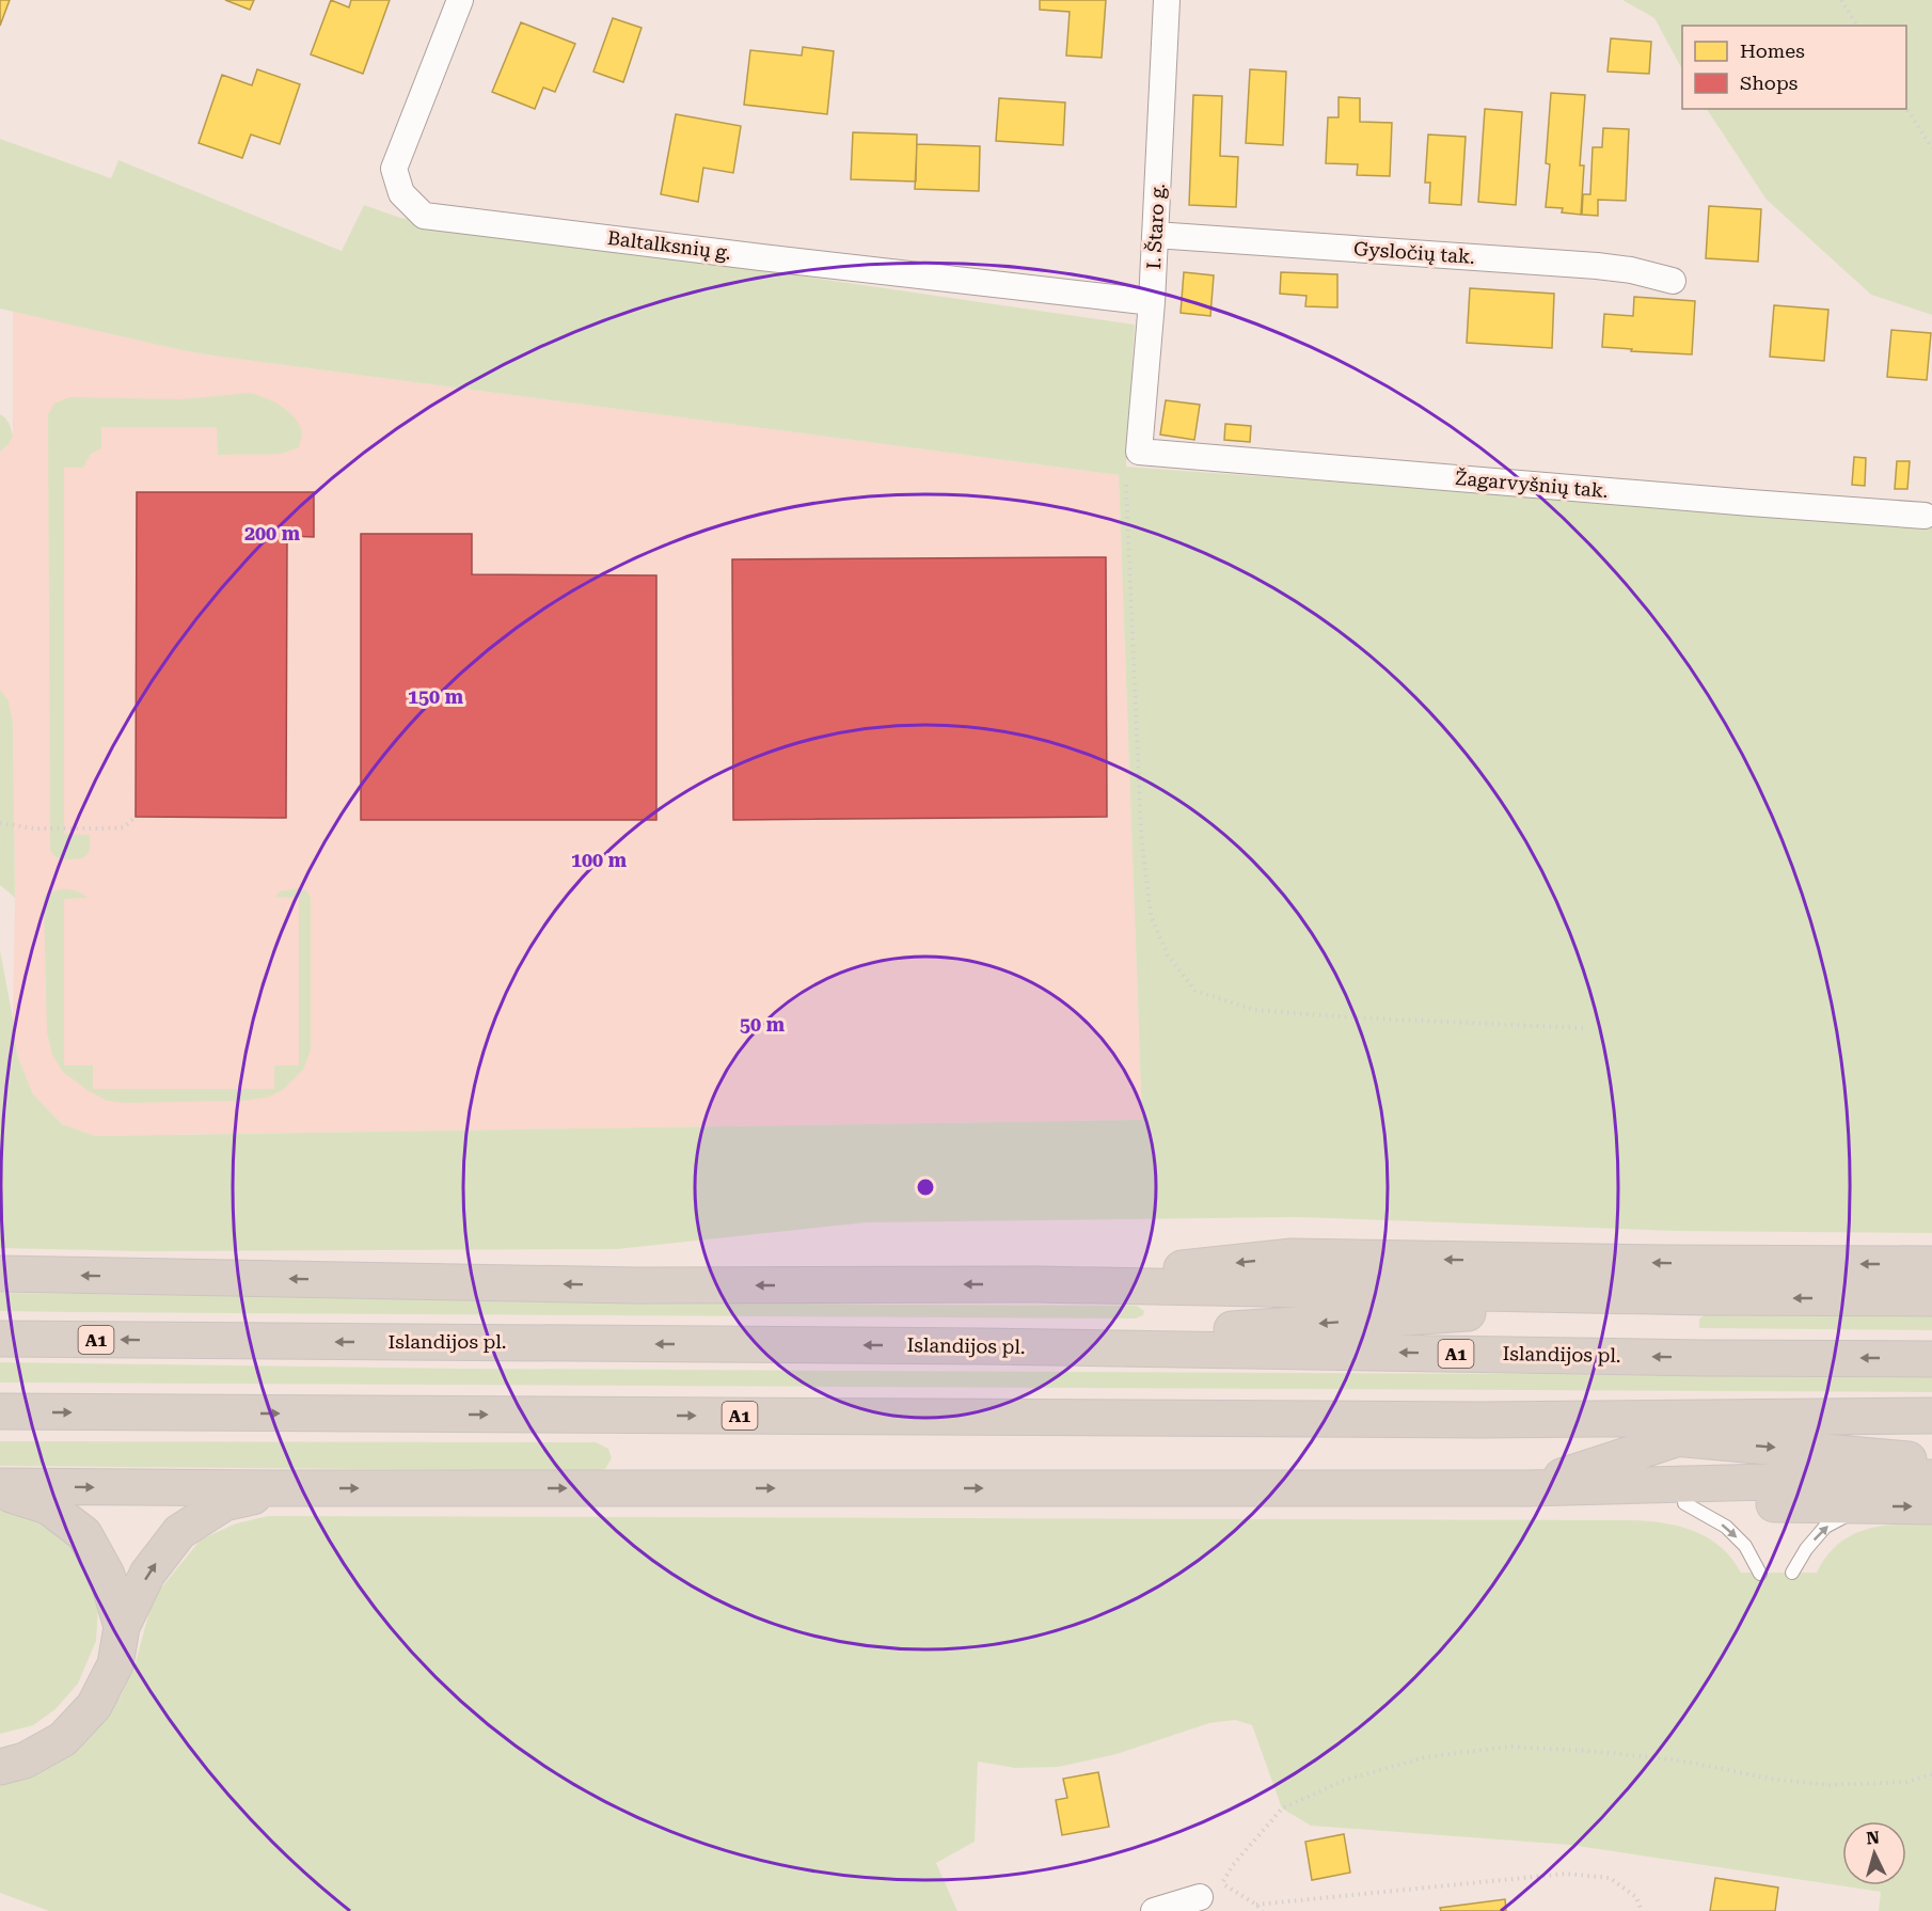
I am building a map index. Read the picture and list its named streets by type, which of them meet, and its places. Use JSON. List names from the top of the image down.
{
  "streets": {
    "highway": ["A1", "Islandijos pl."],
    "street": [
      "I. Štaro g.",
      "Baltalksnių g.",
      "Gysločių tak.",
      "Žagarvyšnių tak."
    ]
  },
  "crossings": [
    ["I. Štaro g.", "Baltalksnių g."],
    ["I. Štaro g.", "Gysločių tak."],
    ["I. Štaro g.", "Žagarvyšnių tak."]
  ],
  "legend": ["Homes", "Shops"],
  "north": "top",
  "rings": [
    "200 m",
    "150 m",
    "100 m",
    "50 m"
  ]
}
